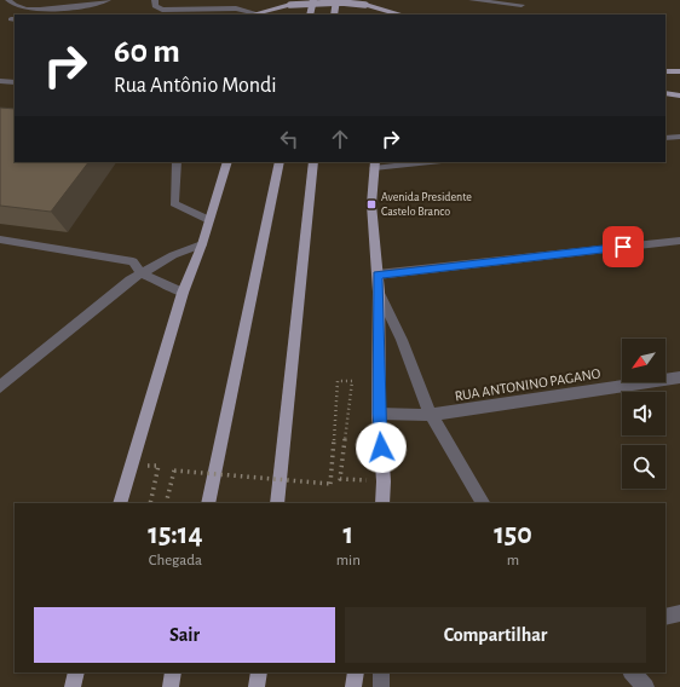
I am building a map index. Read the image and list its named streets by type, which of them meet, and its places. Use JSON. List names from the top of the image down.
{
  "streets": {
    "street": ["RUA ANTONINO PAGANO"]
  },
  "places": {
    "transit": ["Avenida Presidente Castelo Branco"]
  },
  "north": "bottom left",
  "page": {
    "turn": ["60 m", "Rua Antônio Mondi"],
    "eta": [
      "15:14",
      "Chegada",
      "1",
      "min",
      "150",
      "m"
    ],
    "buttons": ["Sair", "Compartilhar"]
  }
}
